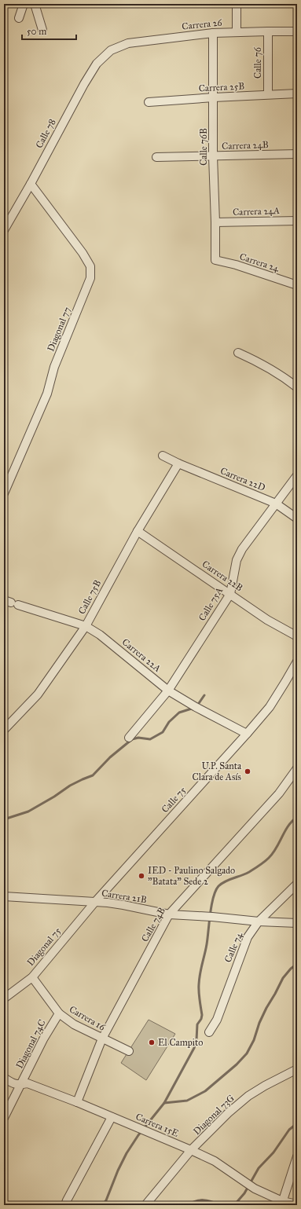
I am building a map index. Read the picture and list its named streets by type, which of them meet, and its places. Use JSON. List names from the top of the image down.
{
  "streets": {
    "street": [
      "Carrera 26",
      "Calle 76",
      "Carrera 25B",
      "Calle 78",
      "Carrera 24B",
      "Calle 76B",
      "Carrera 24A",
      "Carrera 24",
      "Diagonal 77",
      "Carrera 22D",
      "Carrera 22B",
      "Calle 75B",
      "Calle 75A",
      "Carrera 22A",
      "Calle 75",
      "Carrera 21B",
      "Calle 74B",
      "Diagonal 75",
      "Calle 74",
      "Carrera 16",
      "Diagonal 74C",
      "Diagonal 73G",
      "Carrera 15E"
    ]
  },
  "crossings": [
    ["Carrera 26", "Calle 76"],
    ["Carrera 26", "Calle 78"],
    ["Carrera 26", "Calle 76B"],
    ["Calle 76", "Carrera 25B"],
    ["Carrera 25B", "Calle 76B"],
    ["Calle 78", "Diagonal 77"],
    ["Carrera 24B", "Calle 76B"],
    ["Calle 76B", "Carrera 24A"],
    ["Calle 76B", "Carrera 24"],
    ["Carrera 22D", "Calle 75B"],
    ["Carrera 22D", "Calle 75A"],
    ["Carrera 22B", "Calle 75B"],
    ["Carrera 22B", "Calle 75A"],
    ["Calle 75B", "Carrera 22A"],
    ["Calle 75A", "Carrera 22A"],
    ["Carrera 22A", "Calle 75"],
    ["Calle 75", "Carrera 21B"],
    ["Calle 75", "Diagonal 75"],
    ["Carrera 21B", "Calle 74B"],
    ["Carrera 21B", "Diagonal 75"],
    ["Carrera 21B", "Calle 74"],
    ["Calle 74B", "Carrera 16"],
    ["Calle 74B", "Carrera 15E"],
    ["Diagonal 75", "Carrera 16"],
    ["Carrera 16", "Diagonal 74C"],
    ["Diagonal 74C", "Carrera 15E"],
    ["Diagonal 73G", "Carrera 15E"]
  ],
  "places": ["U.P. Santa Clara de Asís", "IED - Paulino Salgado \"Batata\" Sede 2", "El Campito"],
  "scale_bar": "50 m"
}
